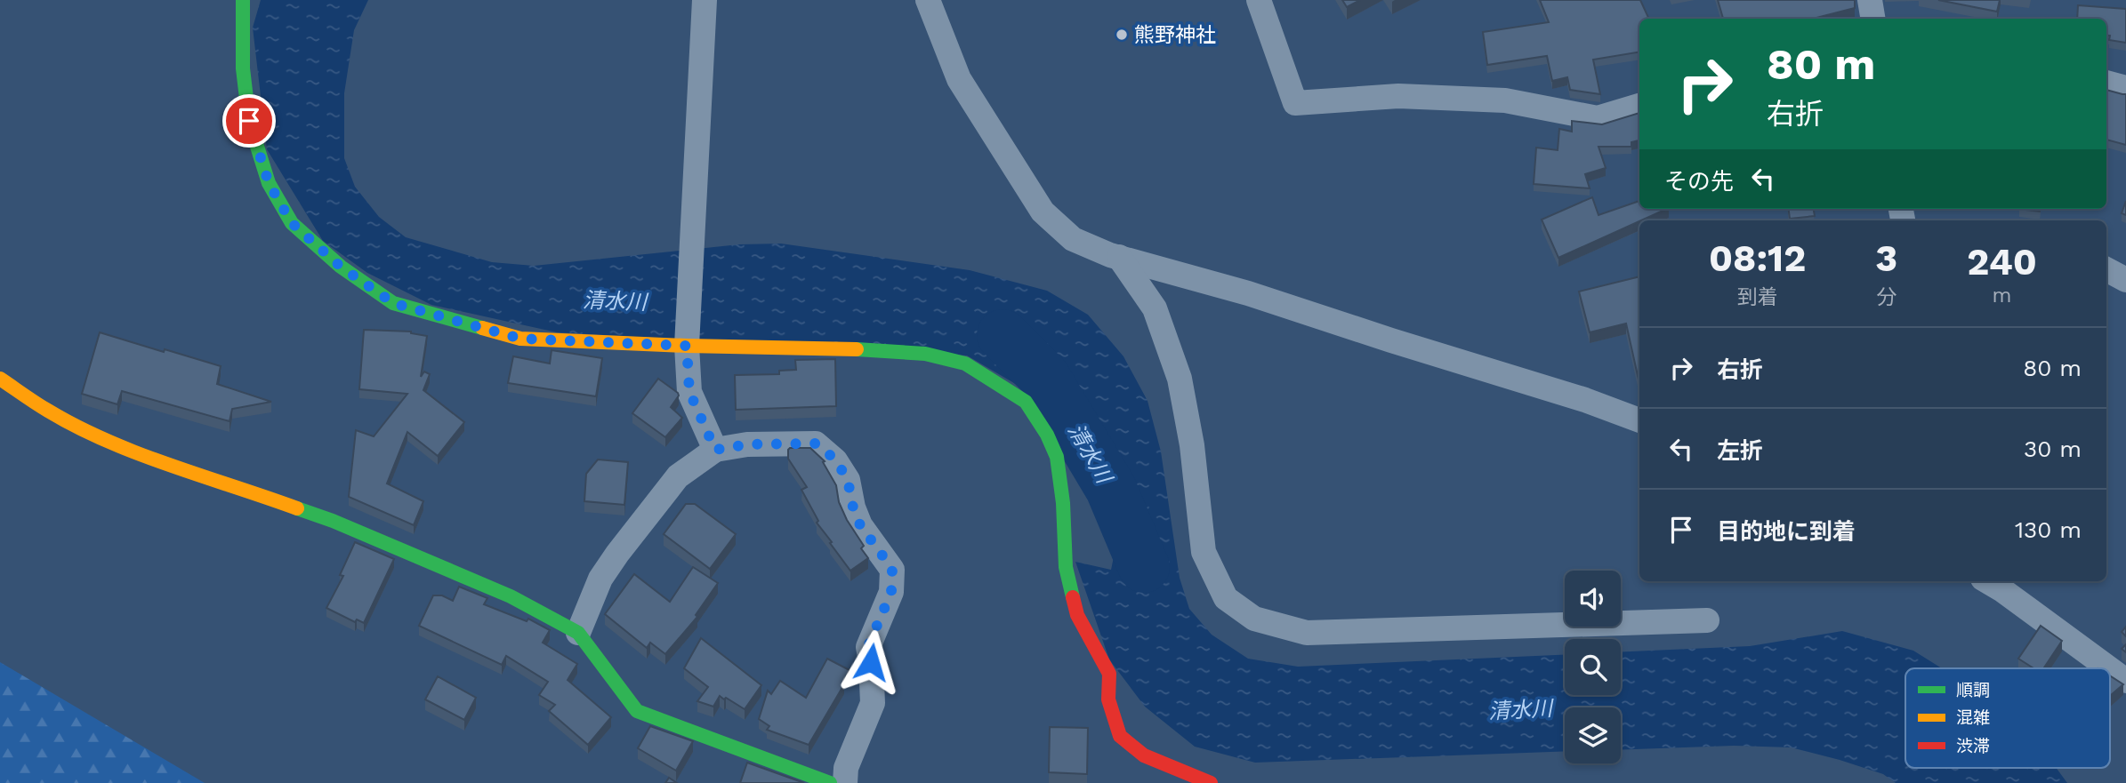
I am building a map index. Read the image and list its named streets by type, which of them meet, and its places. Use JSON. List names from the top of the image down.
{
  "water": ["清水川"],
  "places": ["熊野神社"],
  "legend": ["順調", "混雑", "渋滞"],
  "page": {
    "turn": ["80 m", "右折"],
    "then": "その先",
    "eta": [
      "08:12",
      "到着",
      "3",
      "分",
      "240",
      "m"
    ],
    "list": [
      {
        "name": "右折",
        "value": "80 m"
      },
      {
        "name": "左折",
        "value": "30 m"
      },
      {
        "name": "目的地に到着",
        "value": "130 m"
      }
    ]
  }
}
